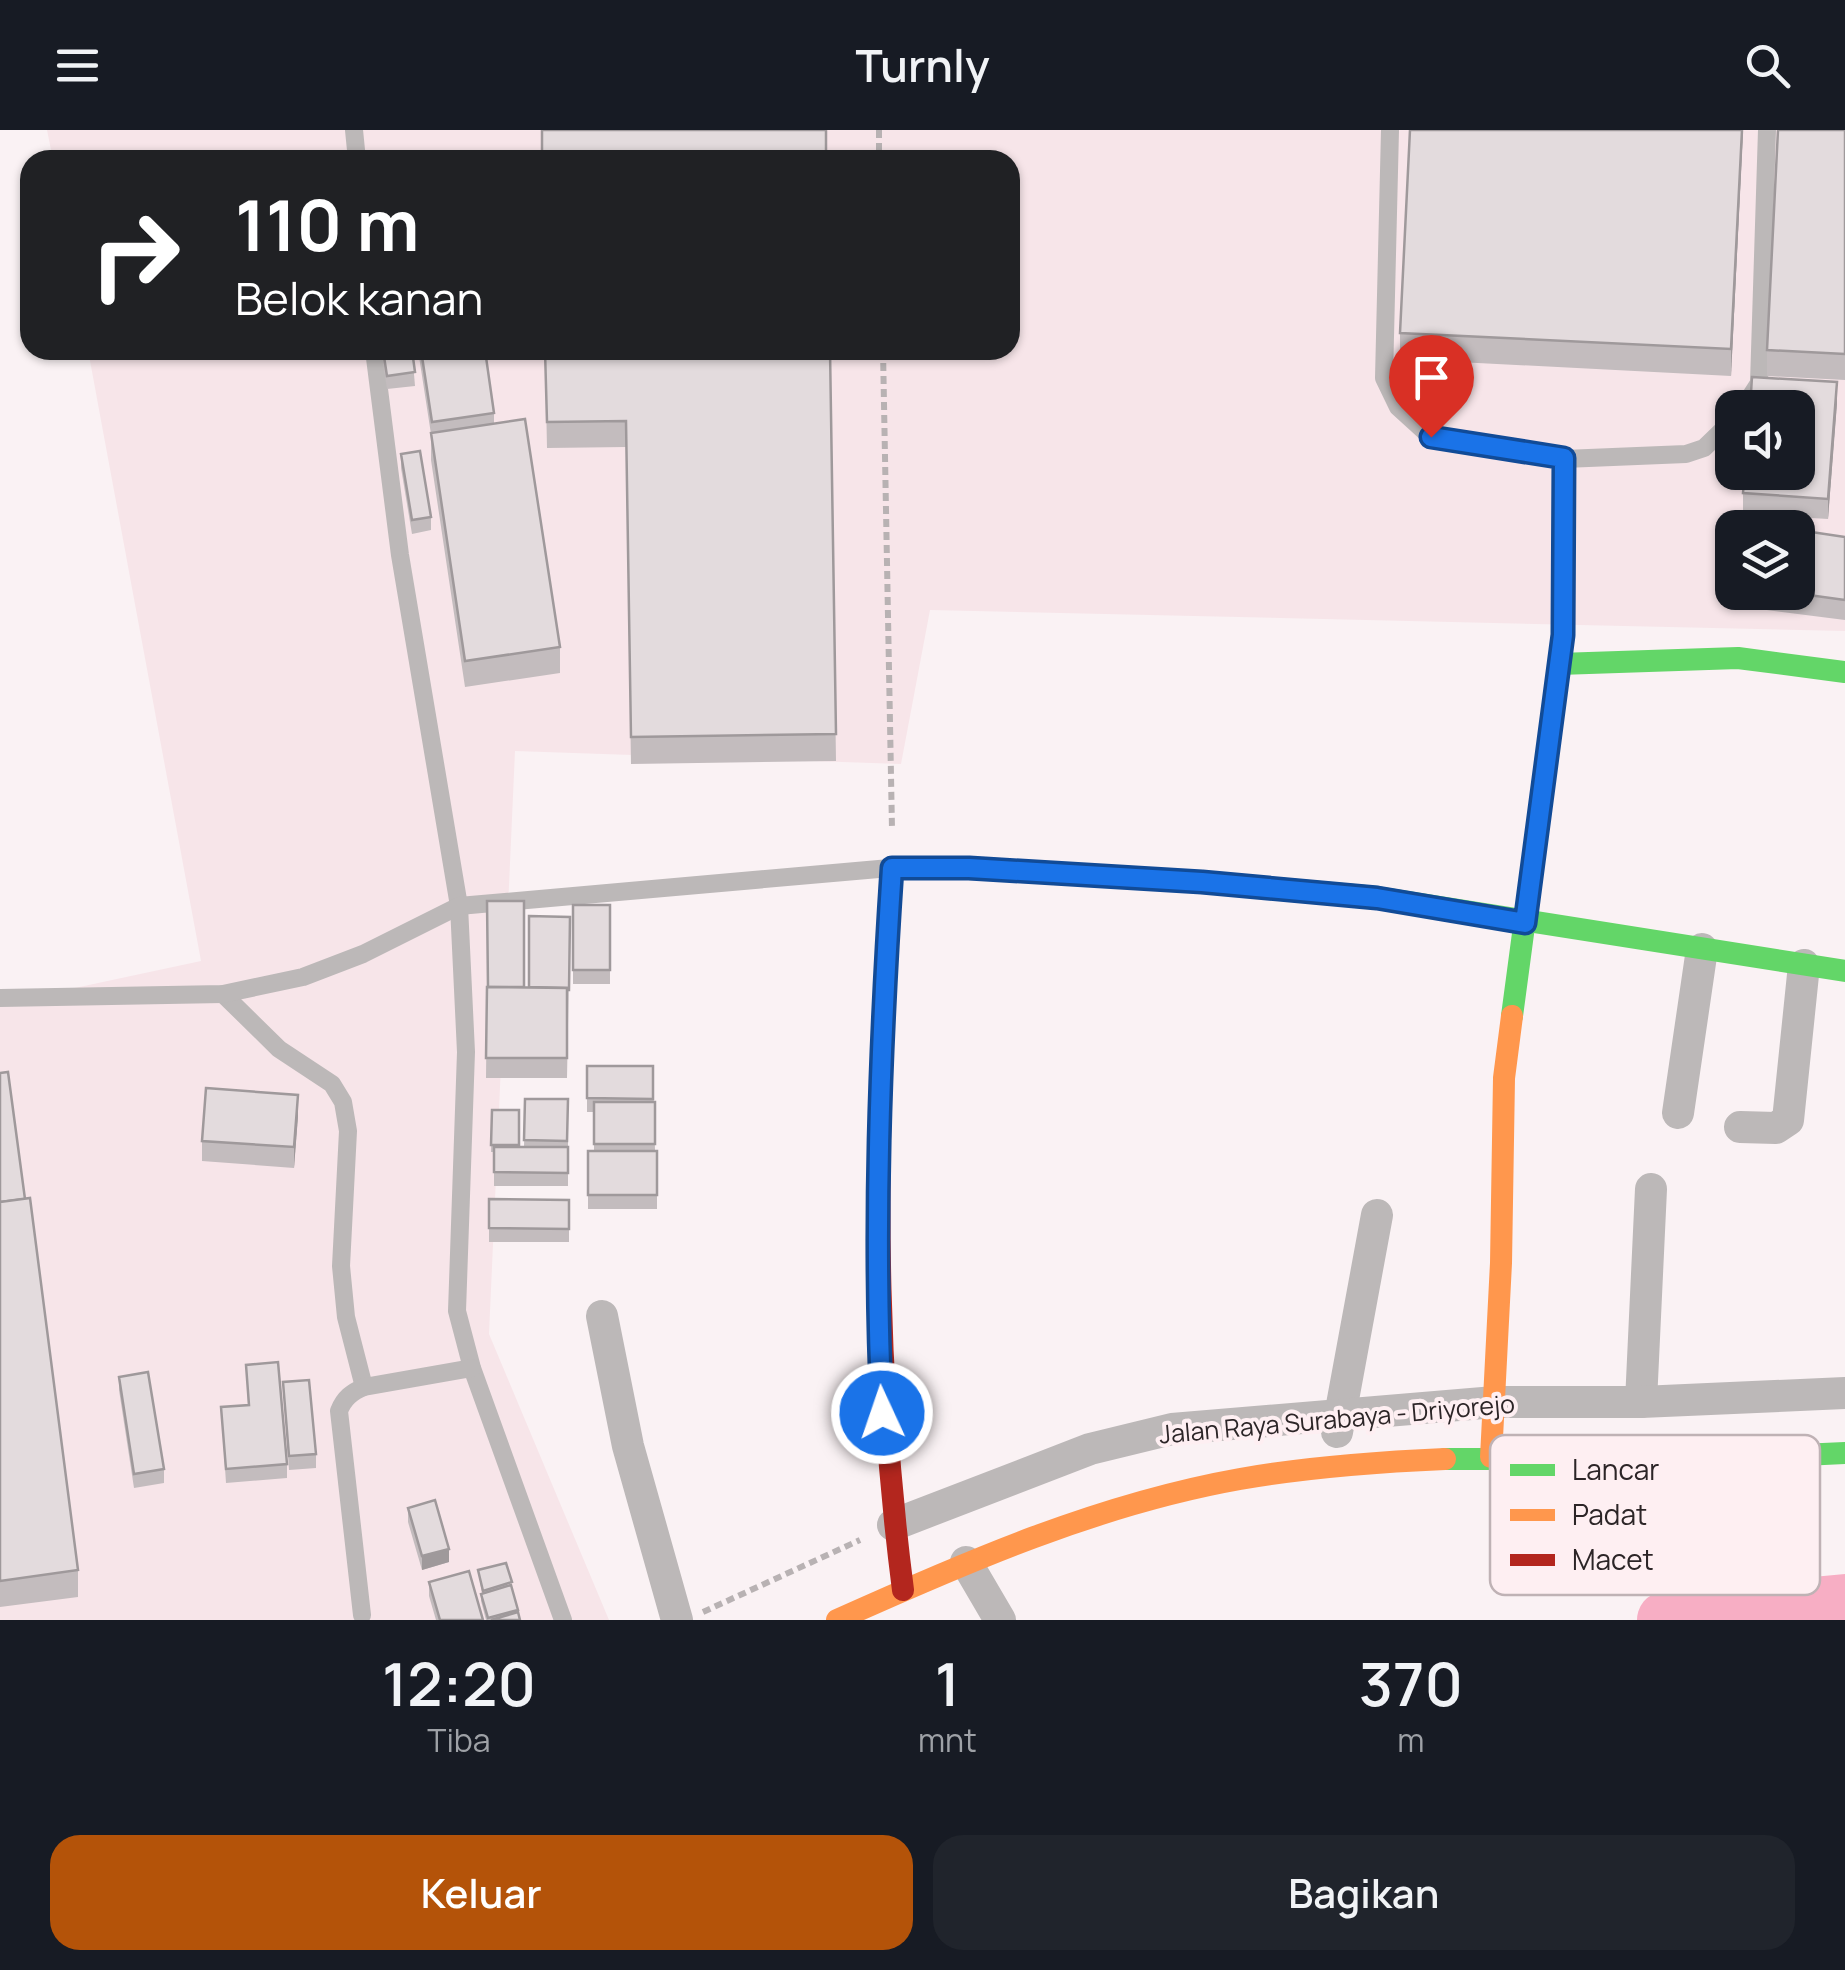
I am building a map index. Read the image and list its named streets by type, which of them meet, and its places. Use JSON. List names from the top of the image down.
{
  "streets": {
    "street": ["Jalan Raya Surabaya - Driyorejo"]
  },
  "legend": ["Lancar", "Padat", "Macet"],
  "page": {
    "header": "Turnly",
    "turn": ["110 m", "Belok kanan"],
    "eta": [
      "12:20",
      "Tiba",
      "1",
      "mnt",
      "370",
      "m"
    ],
    "buttons": ["Keluar", "Bagikan"]
  }
}
